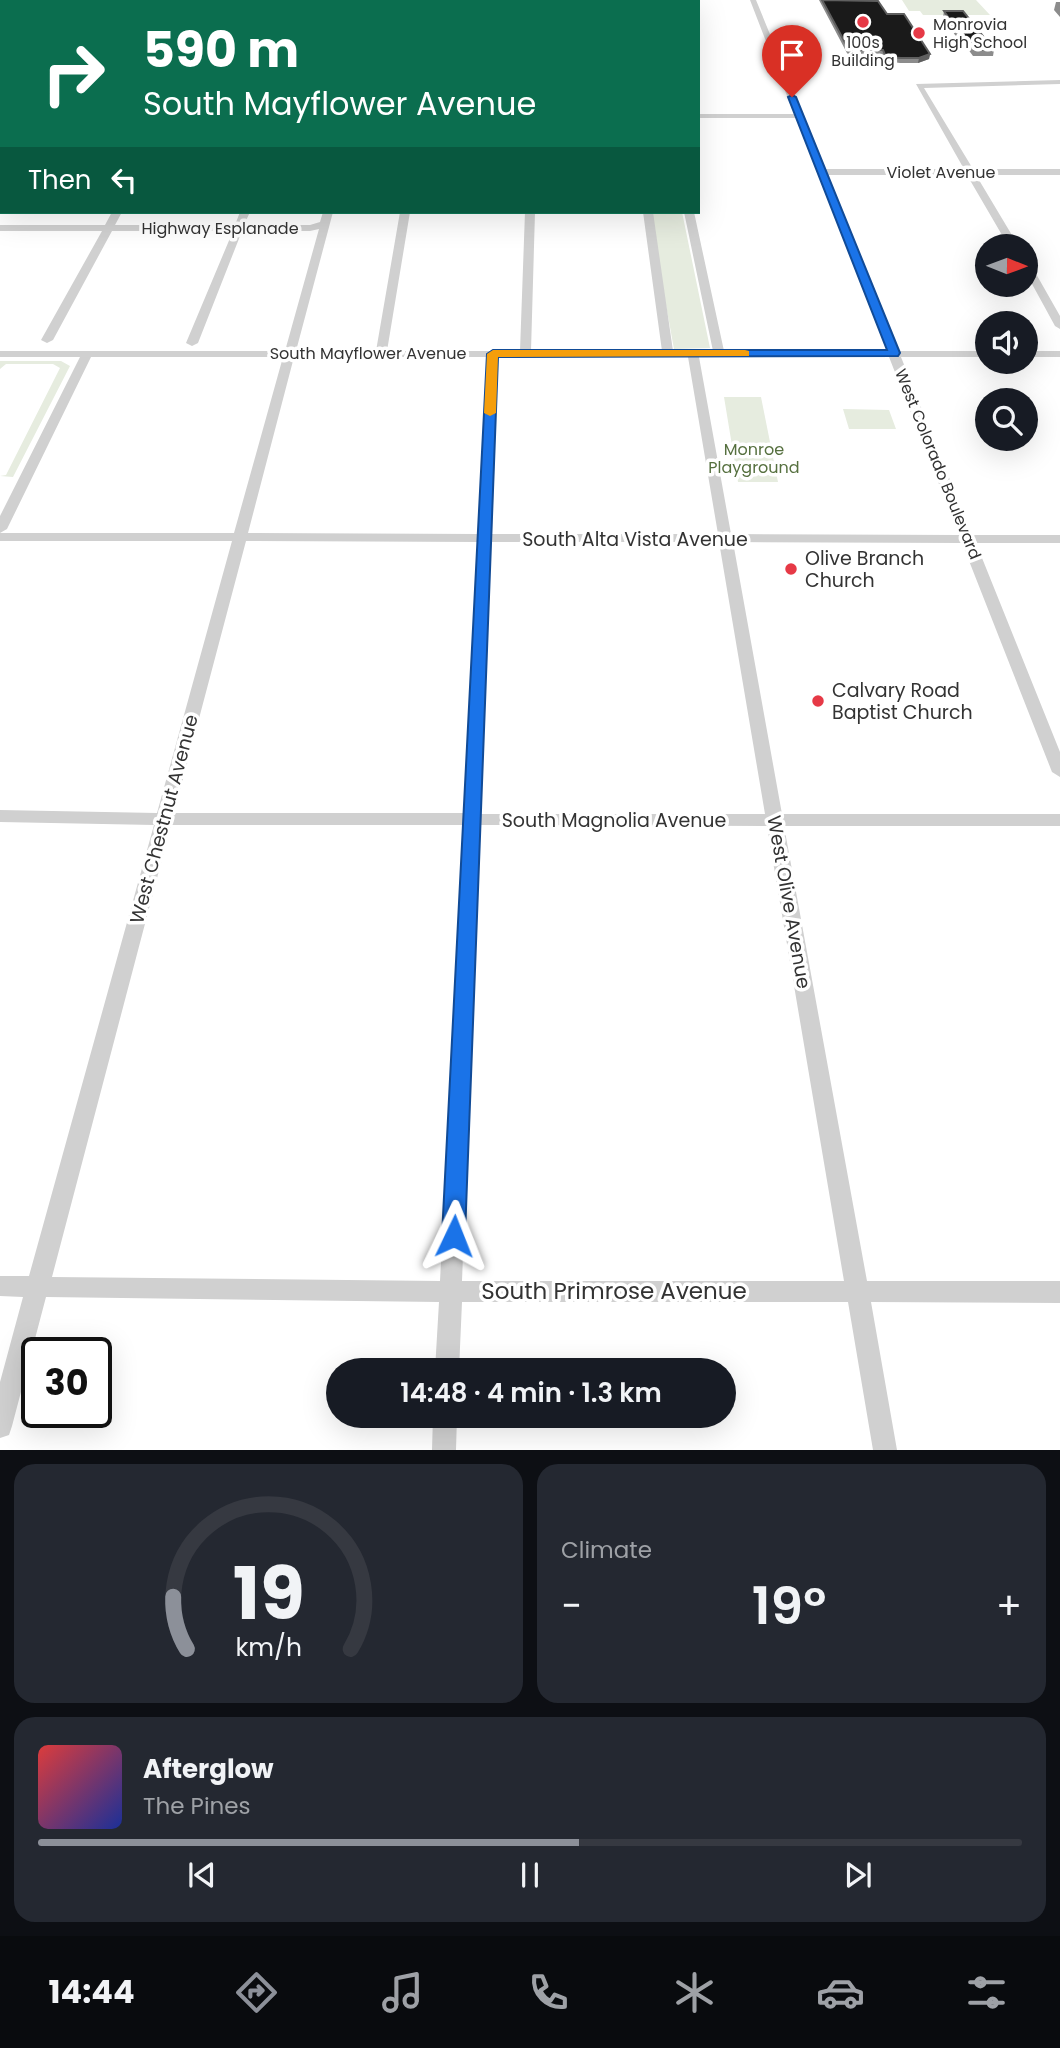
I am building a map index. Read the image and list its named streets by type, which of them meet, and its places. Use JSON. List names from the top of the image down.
{
  "streets": {
    "street": [
      "Violet Avenue",
      "Highway Esplanade",
      "South Mayflower Avenue",
      "West Colorado Boulevard",
      "South Alta Vista Avenue",
      "West Chestnut Avenue",
      "South Magnolia Avenue",
      "West Olive Avenue",
      "South Primrose Avenue"
    ]
  },
  "crossings": [
    ["Violet Avenue", "West Colorado Boulevard"],
    ["Highway Esplanade", "West Chestnut Avenue"],
    ["South Mayflower Avenue", "West Colorado Boulevard"],
    ["South Mayflower Avenue", "West Chestnut Avenue"],
    ["South Mayflower Avenue", "West Olive Avenue"],
    ["West Colorado Boulevard", "South Alta Vista Avenue"],
    ["South Alta Vista Avenue", "West Chestnut Avenue"],
    ["South Alta Vista Avenue", "West Olive Avenue"],
    ["West Chestnut Avenue", "South Magnolia Avenue"],
    ["West Chestnut Avenue", "South Primrose Avenue"],
    ["South Magnolia Avenue", "West Olive Avenue"],
    ["West Olive Avenue", "South Primrose Avenue"]
  ],
  "parks": ["Monroe Playground"],
  "places": [
    "100s Building",
    "Monrovia High School",
    "Olive Branch Church",
    "Calvary Road Baptist Church"
  ],
  "north": "right",
  "page": {
    "turn": ["590 m", "South Mayflower Avenue"],
    "then": "Then",
    "limit": "30",
    "trip": "14:48 · 4 min · 1.3 km",
    "tile": "Climate",
    "heat": ["−", "19°", "+"],
    "song": ["Afterglow", "The Pines"],
    "tabs": "14:44",
    "gauge": ["19", "km/h"]
  }
}
